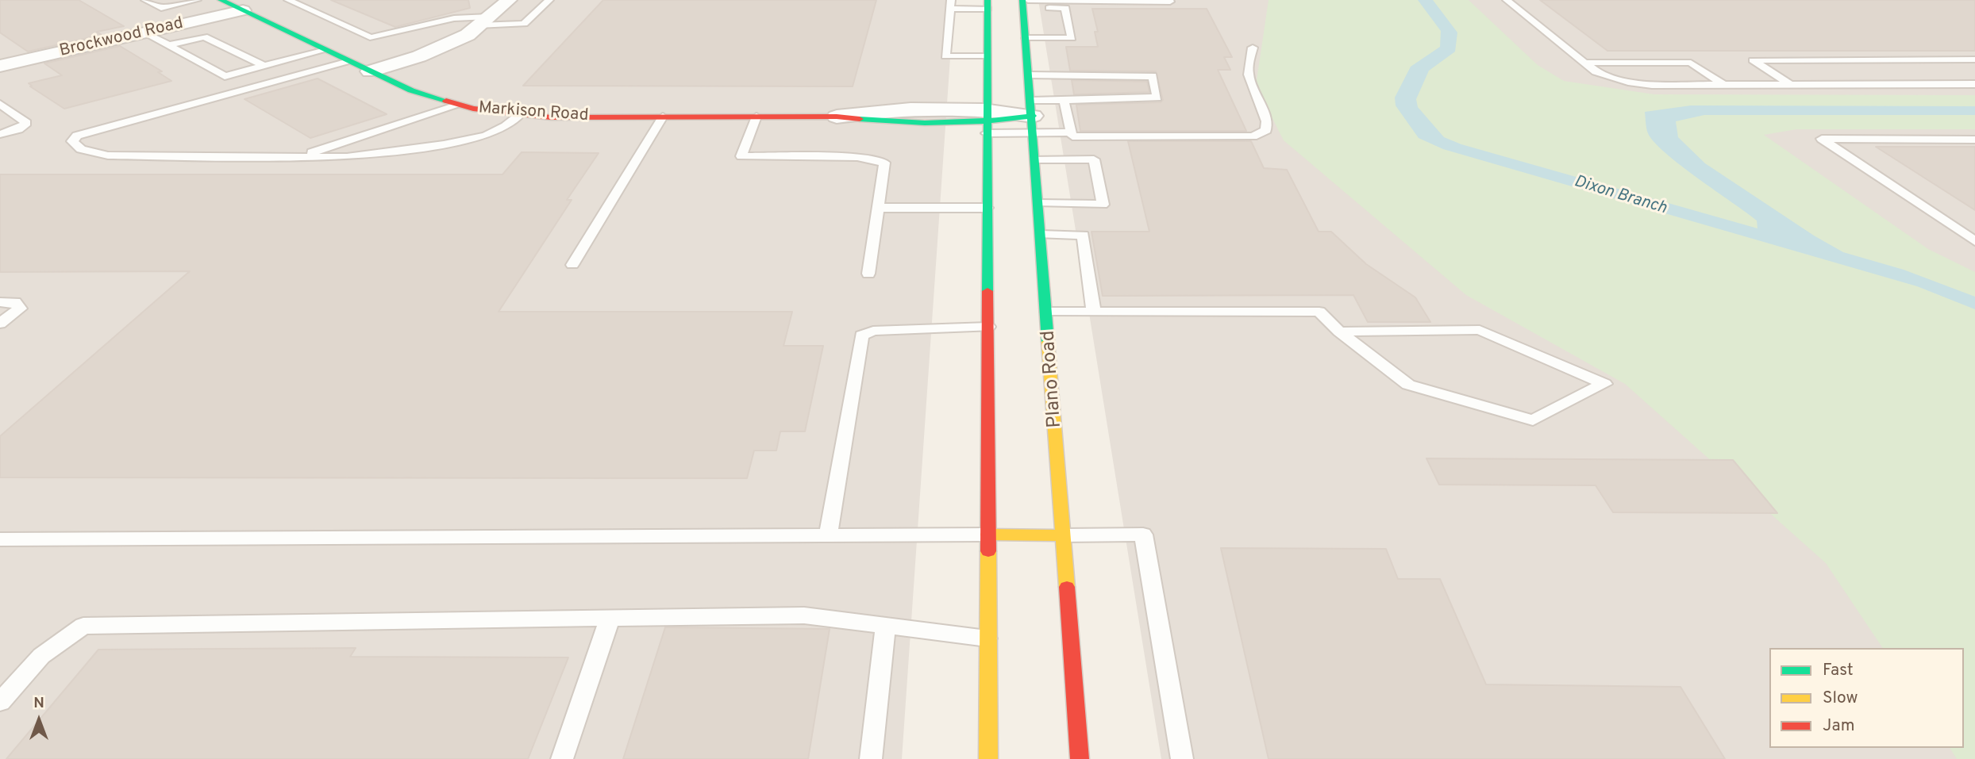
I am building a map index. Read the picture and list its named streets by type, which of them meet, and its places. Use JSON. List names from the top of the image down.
{
  "streets": {
    "main road": ["Markison Road", "Plano Road"],
    "street": ["Brockwood Road"]
  },
  "crossings": [
    ["Brockwood Road", "Markison Road"],
    ["Markison Road", "Plano Road"]
  ],
  "water": ["Dixon Branch"],
  "legend": ["Fast", "Slow", "Jam"],
  "north": "top"
}
